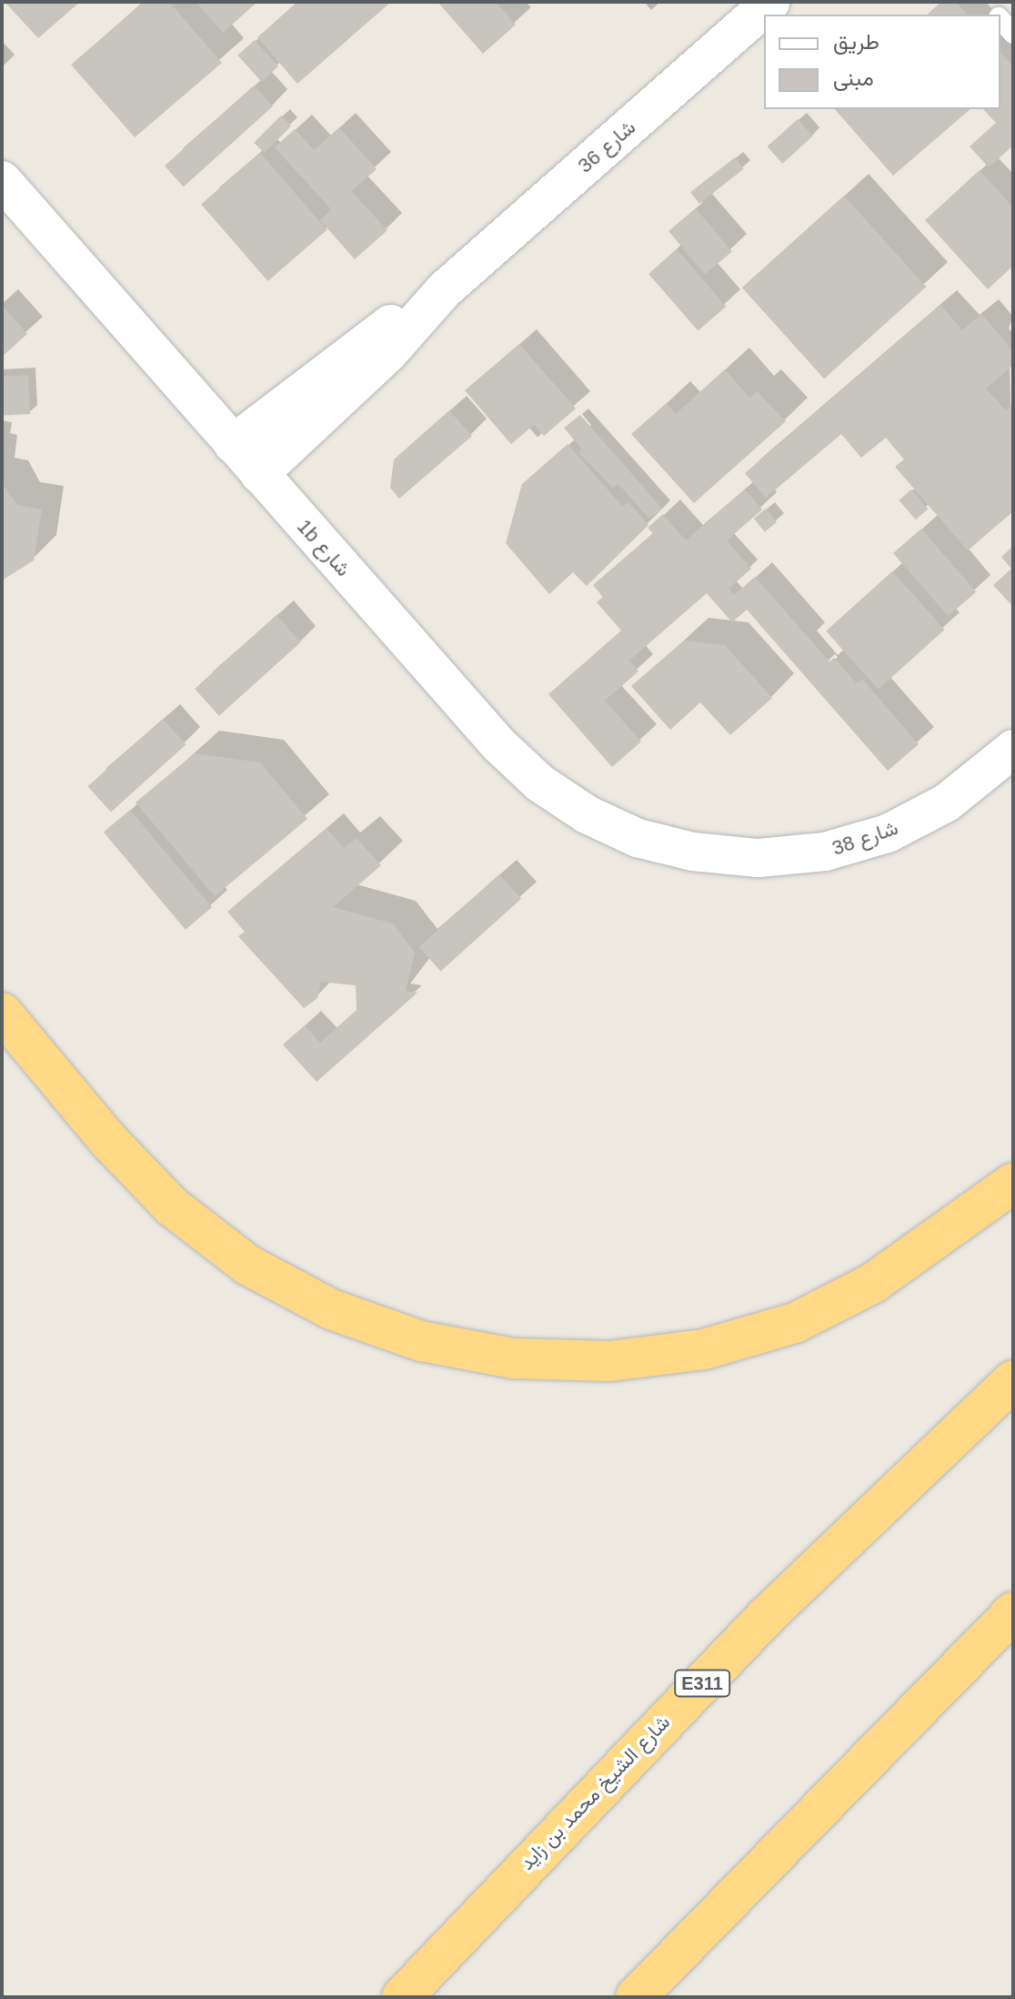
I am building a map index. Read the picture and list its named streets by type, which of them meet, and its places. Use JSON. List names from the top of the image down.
{
  "streets": {
    "highway": ["E311", "شارع الشيخ محمد بن زايد"],
    "street": ["شارع 36", "1b شارع", "شارع 38"]
  },
  "crossings": [
    ["شارع 36", "1b شارع"],
    ["1b شارع", "شارع 38"]
  ],
  "legend": ["طريق", "مبنى"]
}
